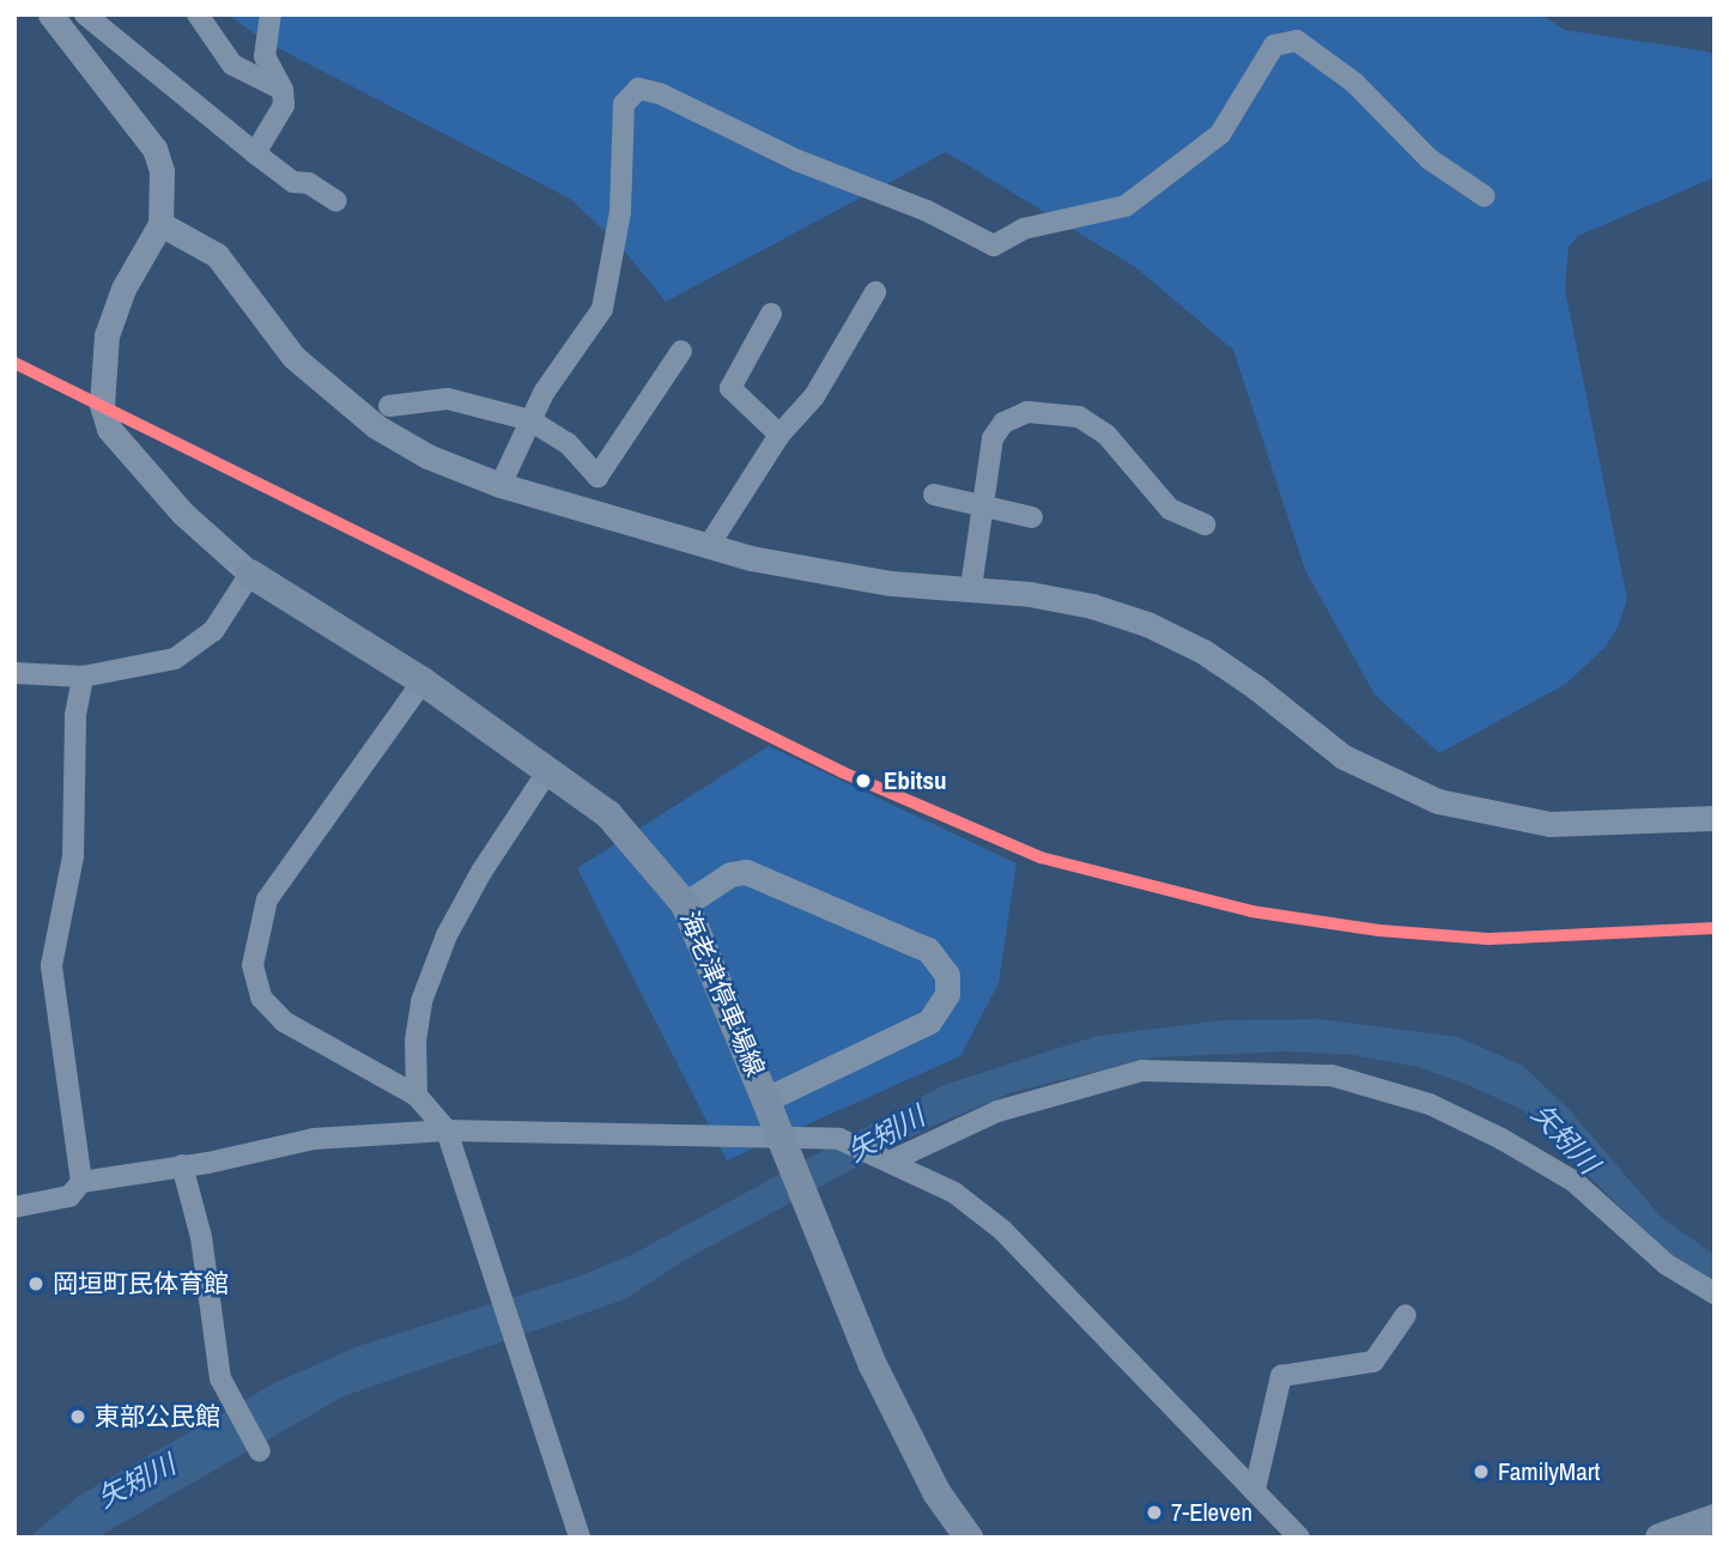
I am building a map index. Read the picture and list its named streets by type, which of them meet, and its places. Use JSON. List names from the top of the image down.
{
  "streets": {
    "main road": ["海老津停車場線"]
  },
  "water": ["矢矧川"],
  "places": [
    "Ebitsu",
    "岡垣町民体育館",
    "東部公民館",
    "FamilyMart",
    "7-Eleven"
  ]
}
